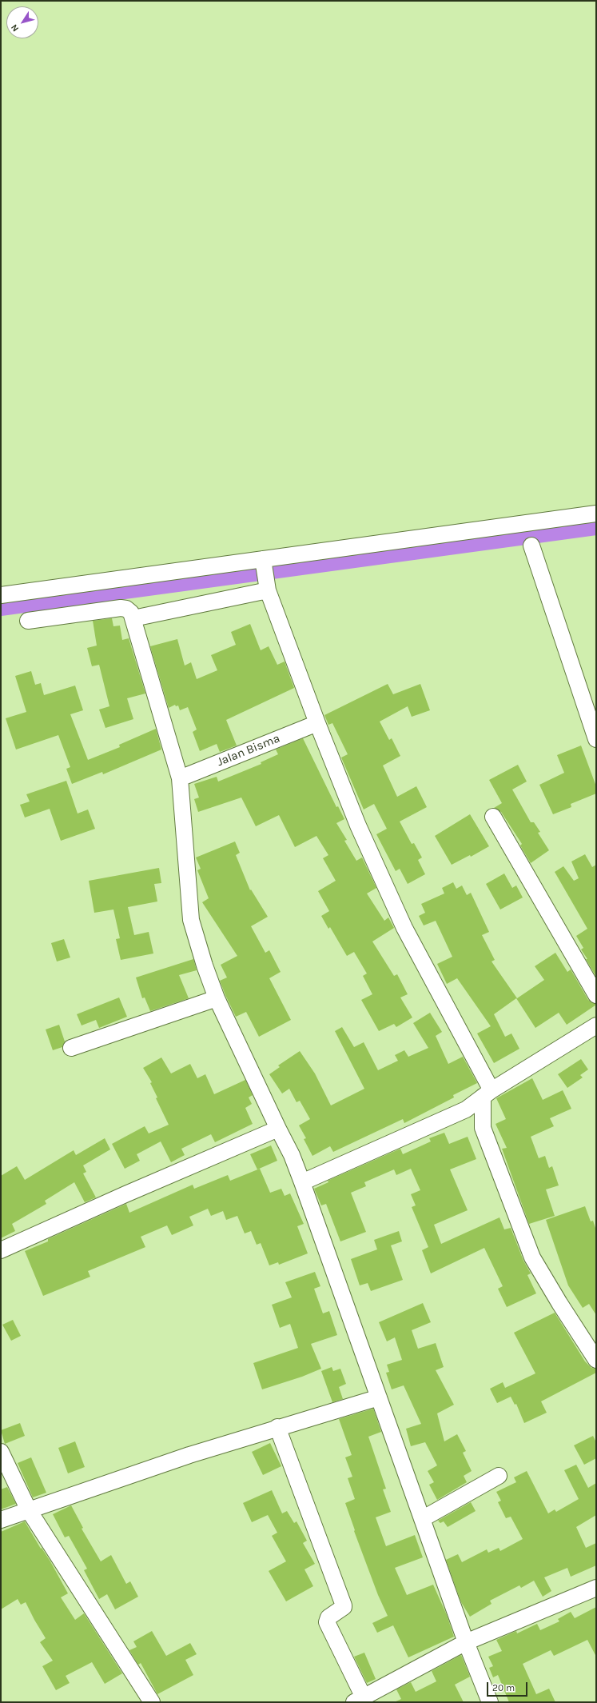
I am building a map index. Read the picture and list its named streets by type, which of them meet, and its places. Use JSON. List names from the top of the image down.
{
  "streets": {
    "street": ["Jalan Bisma"]
  },
  "scale_bar": "20 m",
  "north": "bottom left"
}
